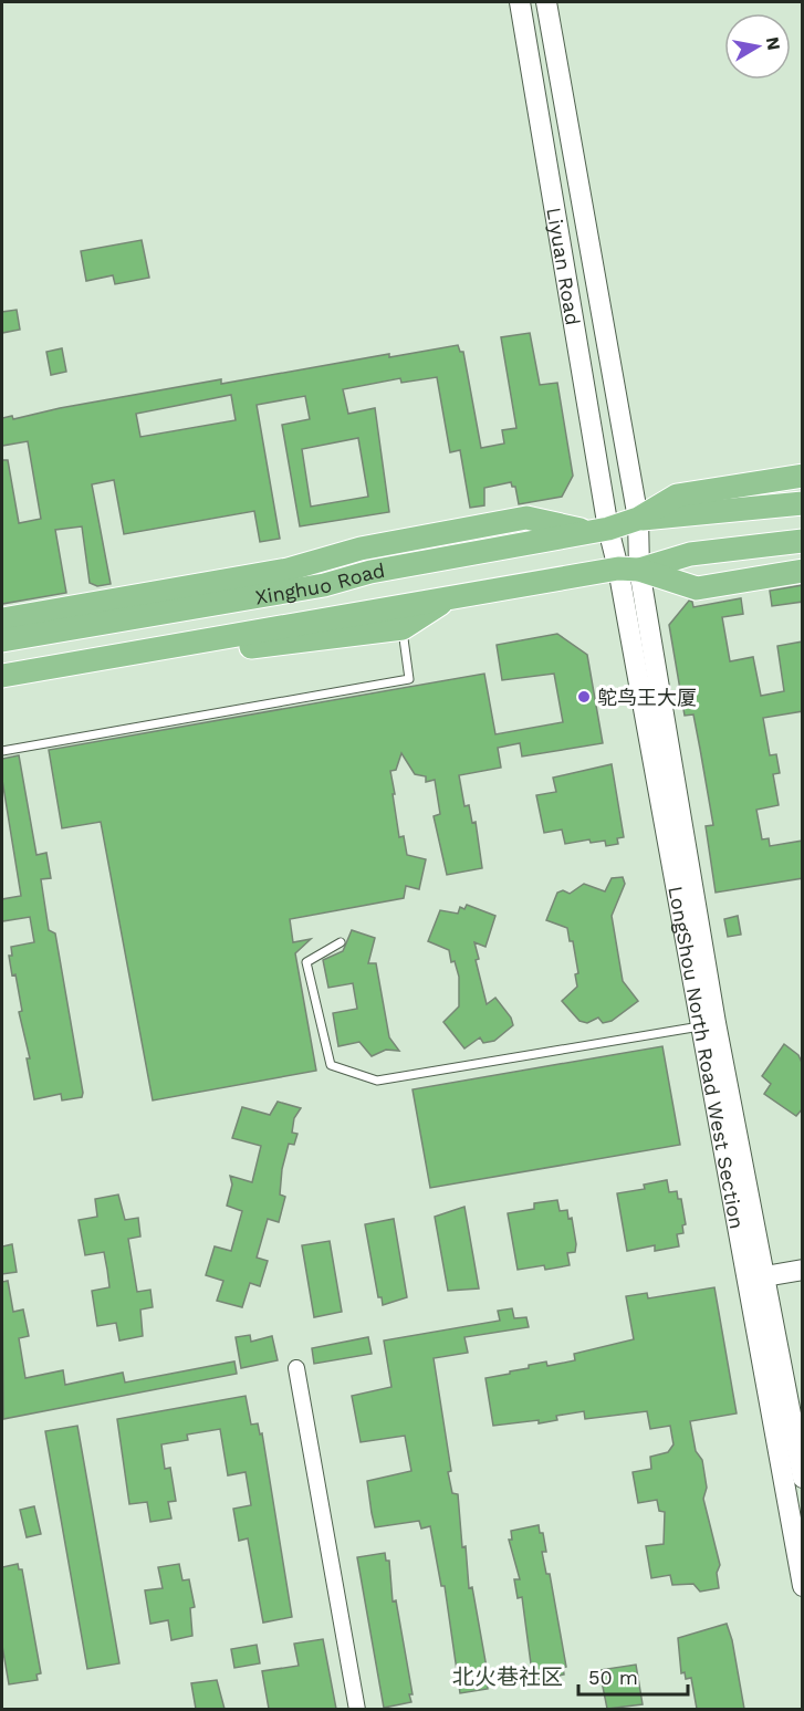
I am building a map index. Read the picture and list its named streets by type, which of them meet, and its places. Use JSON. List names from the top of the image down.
{
  "streets": {
    "main road": ["Xinghuo Road"],
    "street": ["Liyuan Road", "LongShou North Road West Section"]
  },
  "crossings": [
    ["Liyuan Road", "Xinghuo Road"],
    ["Liyuan Road", "LongShou North Road West Section"],
    ["Xinghuo Road", "LongShou North Road West Section"]
  ],
  "districts": ["北火巷社区"],
  "places": ["鸵鸟王大厦"],
  "scale_bar": "50 m",
  "north": "right"
}
